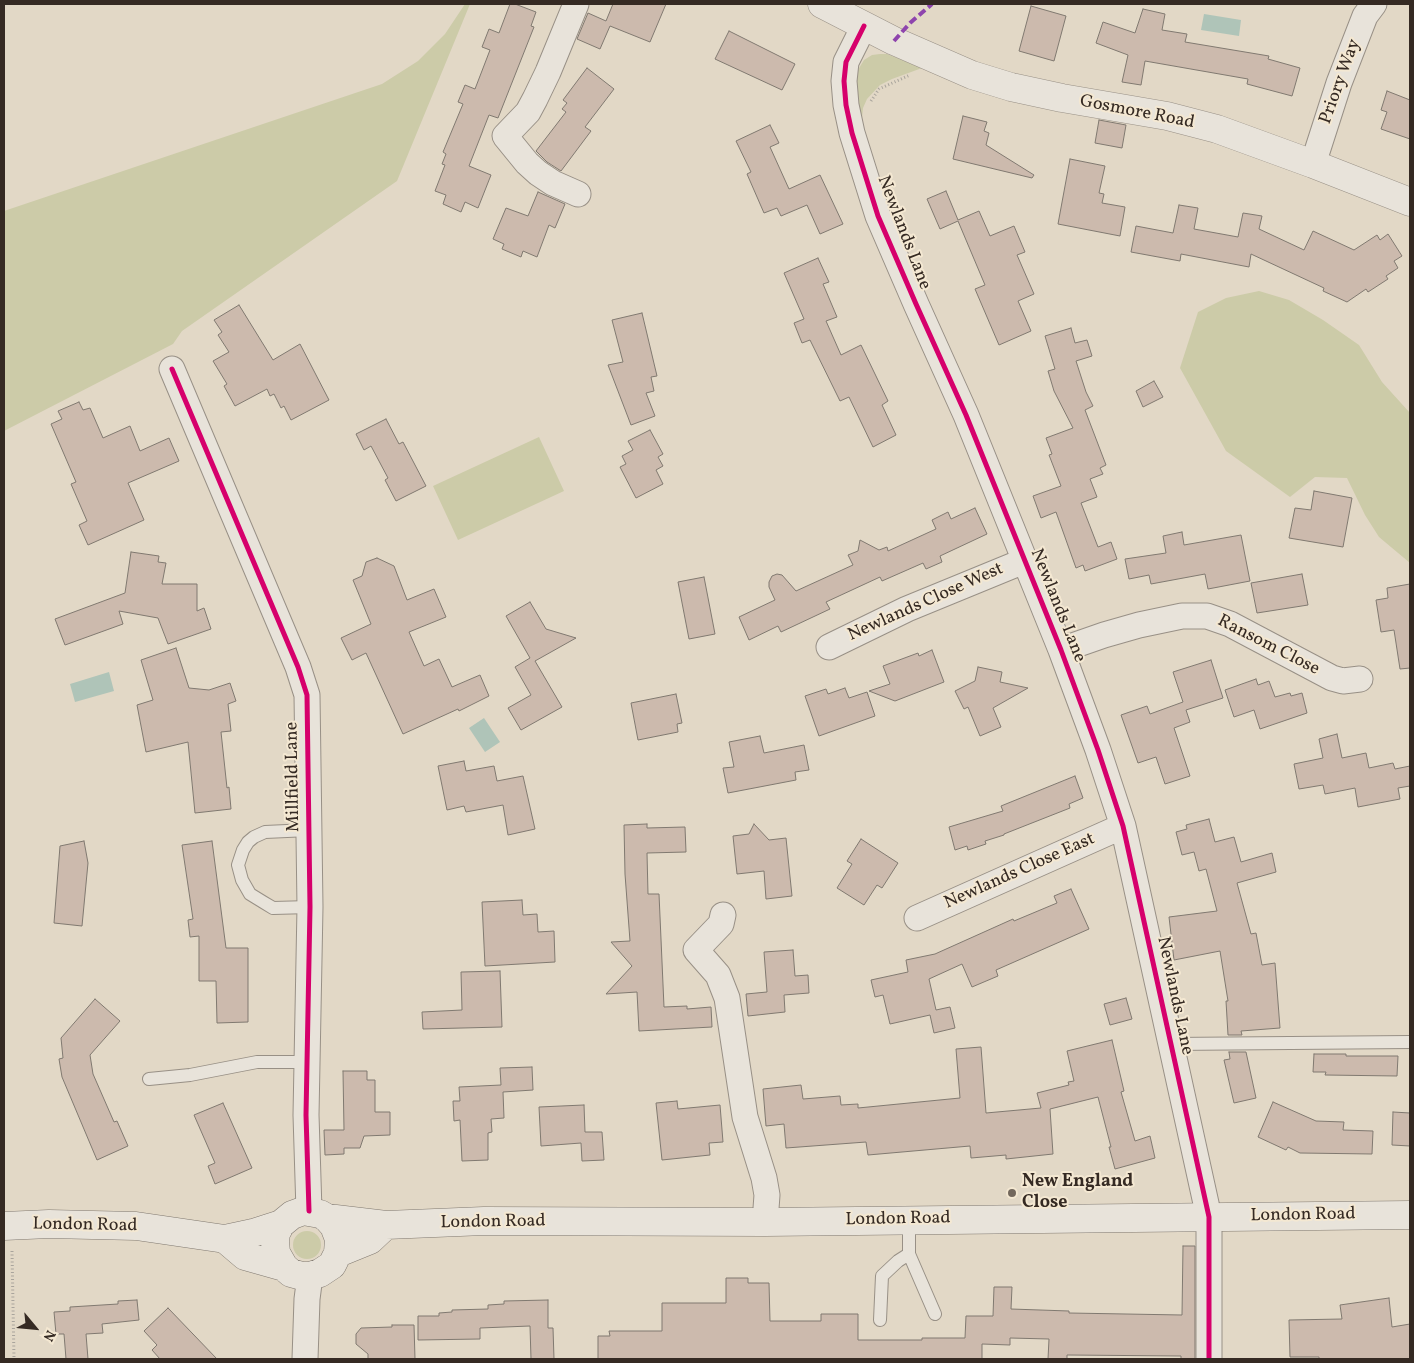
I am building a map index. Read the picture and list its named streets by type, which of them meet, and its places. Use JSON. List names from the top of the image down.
{
  "streets": {
    "main road": ["Gosmore Road", "London Road"],
    "street": [
      "Priory Way",
      "Newlands Lane",
      "Newlands Close West",
      "Ransom Close",
      "Millfield Lane",
      "Newlands Close East"
    ]
  },
  "crossings": [
    ["Priory Way", "Gosmore Road"],
    ["Gosmore Road", "Newlands Lane"],
    ["Newlands Lane", "Newlands Close West"],
    ["Newlands Lane", "Ransom Close"],
    ["Newlands Lane", "Newlands Close East"],
    ["Newlands Lane", "London Road"],
    ["Millfield Lane", "London Road"]
  ],
  "places": ["New England Close"],
  "north": "bottom right"
}
